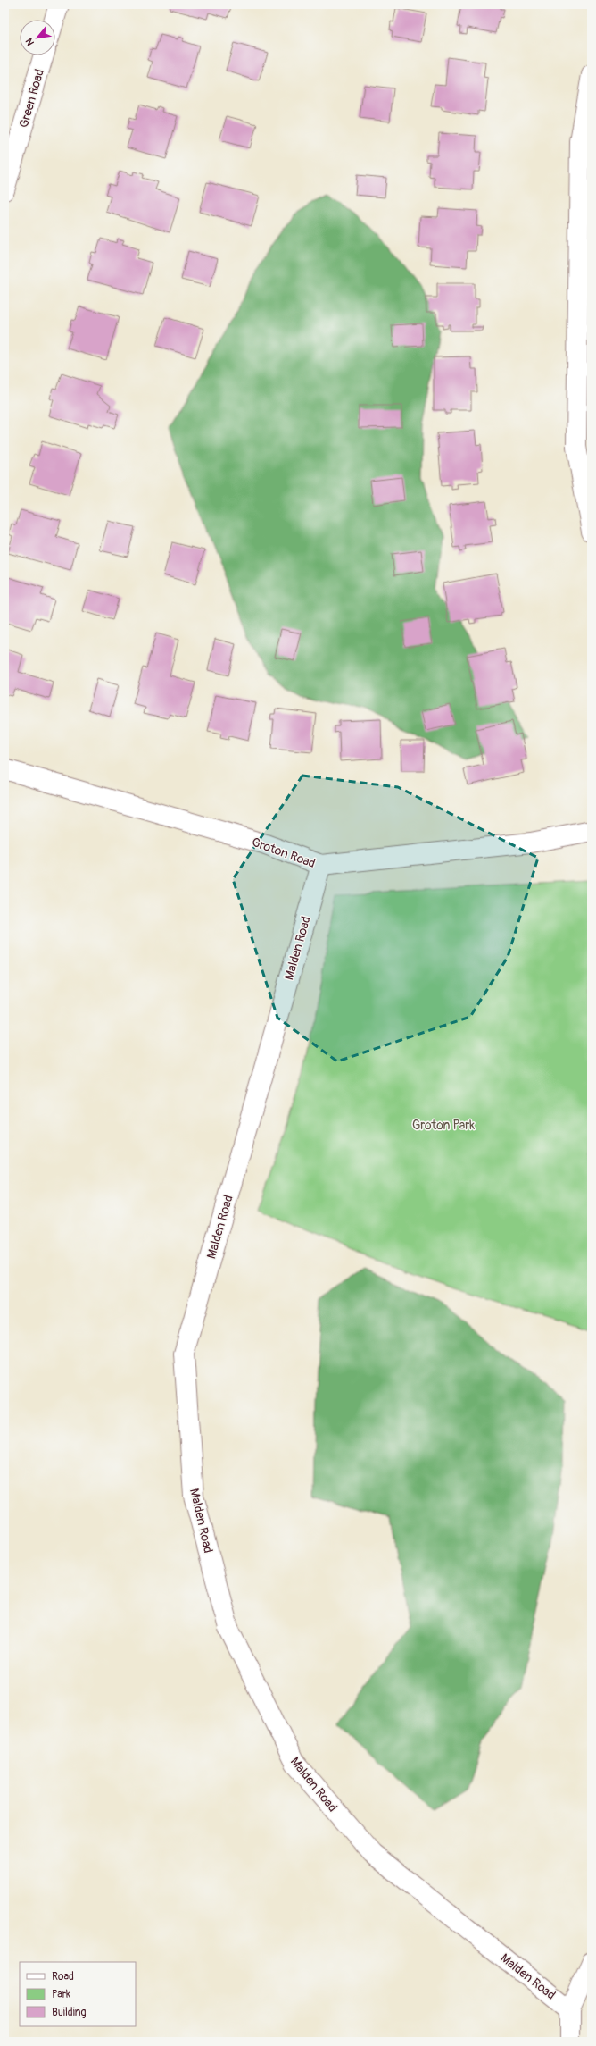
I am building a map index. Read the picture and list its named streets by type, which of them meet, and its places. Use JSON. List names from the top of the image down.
{
  "streets": {
    "street": ["Green Road", "Groton Road", "Malden Road"]
  },
  "crossings": [
    ["Groton Road", "Malden Road"]
  ],
  "parks": ["Groton Park"],
  "legend": ["Road", "Park", "Building"],
  "north": "bottom left"
}
